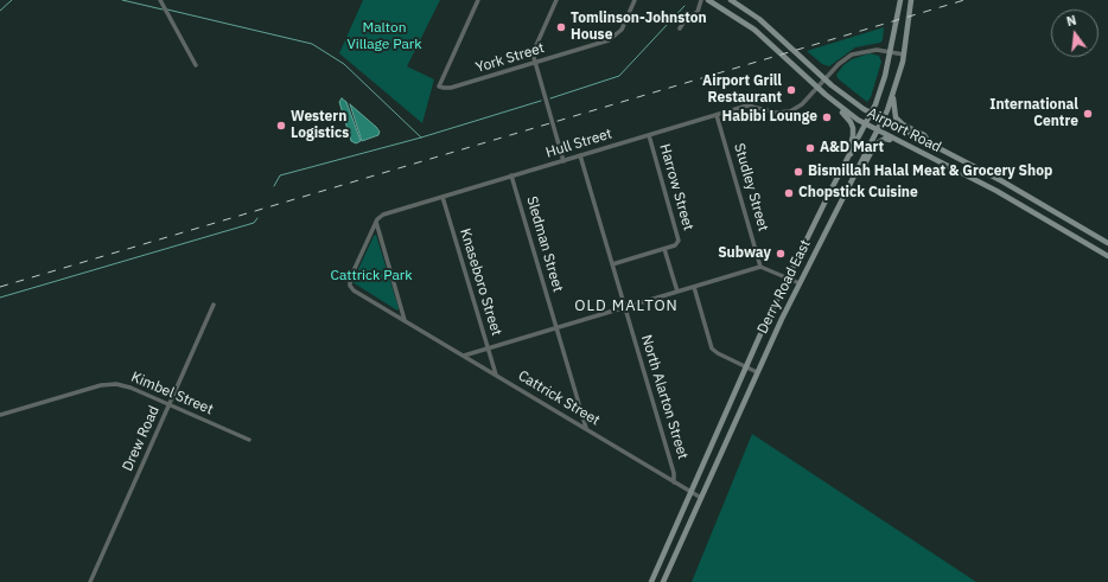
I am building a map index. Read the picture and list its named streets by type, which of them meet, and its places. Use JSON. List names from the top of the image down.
{
  "streets": {
    "main road": ["Airport Road", "Derry Road East"],
    "street": [
      "York Street",
      "Hull Street",
      "Harrow Street",
      "Studley Street",
      "Sledman Street",
      "Knaseboro Street",
      "Kimbel Street",
      "North Alarton Street",
      "Cattrick Street",
      "Drew Road"
    ]
  },
  "crossings": [
    ["Airport Road", "Hull Street"],
    ["Airport Road", "Derry Road East"],
    ["Hull Street", "Harrow Street"],
    ["Hull Street", "Studley Street"],
    ["Hull Street", "Sledman Street"],
    ["Hull Street", "Knaseboro Street"],
    ["Hull Street", "Derry Road East"],
    ["Hull Street", "North Alarton Street"],
    ["Sledman Street", "Cattrick Street"],
    ["Knaseboro Street", "Cattrick Street"],
    ["Derry Road East", "Cattrick Street"],
    ["Kimbel Street", "Drew Road"],
    ["North Alarton Street", "Cattrick Street"]
  ],
  "districts": ["OLD MALTON"],
  "parks": ["Malton Village Park", "Cattrick Park"],
  "places": [
    "Tomlinson-Johnston House",
    "Airport Grill Restaurant",
    "International Centre",
    "Habibi Lounge",
    "Western Logistics",
    "A&D Mart",
    "Bismillah Halal Meat & Grocery Shop",
    "Chopstick Cuisine",
    "Subway"
  ],
  "north": "top"
}
